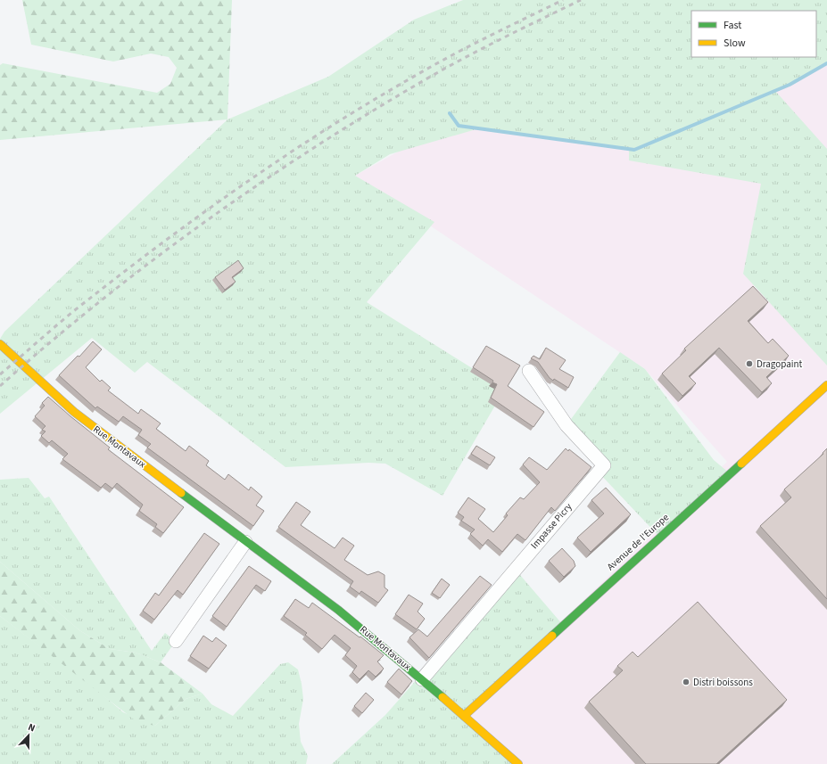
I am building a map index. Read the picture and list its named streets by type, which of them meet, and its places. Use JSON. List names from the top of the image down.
{
  "streets": {
    "street": ["Rue Montavaux", "Impasse Picry", "Avenue de l'Europe"]
  },
  "crossings": [
    ["Rue Montavaux", "Impasse Picry"],
    ["Rue Montavaux", "Avenue de l'Europe"]
  ],
  "places": ["Dragopaint", "Distri boissons"],
  "legend": ["Fast", "Slow"],
  "north": "top"
}
